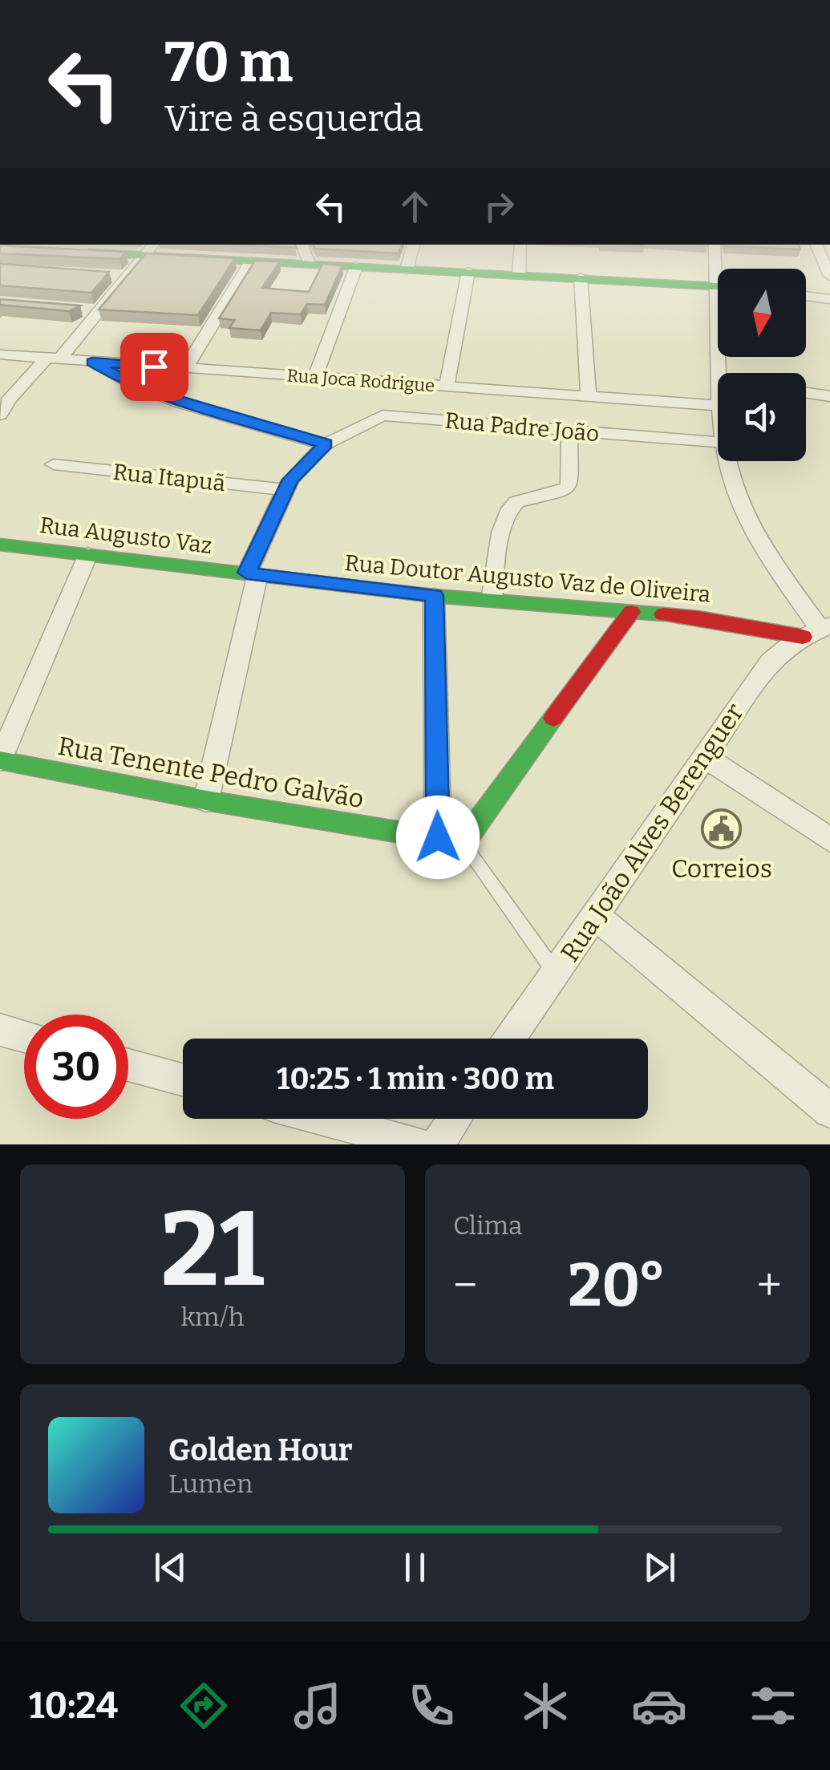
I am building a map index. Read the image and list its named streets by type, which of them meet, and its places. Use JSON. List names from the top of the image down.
{
  "streets": {
    "street": [
      "Rua Joca Rodrigue",
      "Rua Padre João",
      "Rua Itapuã",
      "Rua Augusto Vaz",
      "Rua Doutor Augusto Vaz de Oliveira",
      "Rua Tenente Pedro Galvão",
      "Rua João Alves Berenguer"
    ]
  },
  "crossings": [
    ["Rua Augusto Vaz", "Rua Doutor Augusto Vaz de Oliveira"],
    ["Rua Doutor Augusto Vaz de Oliveira", "Rua João Alves Berenguer"]
  ],
  "places": {
    "public building": ["Correios"]
  },
  "north": "bottom",
  "page": {
    "turn": ["70 m", "Vire à esquerda"],
    "limit": "30",
    "trip": "10:25 · 1 min · 300 m",
    "tile": [
      ["21", "km/h"],
      "Clima"
    ],
    "heat": ["−", "20°", "+"],
    "song": ["Golden Hour", "Lumen"],
    "tabs": "10:24"
  }
}
